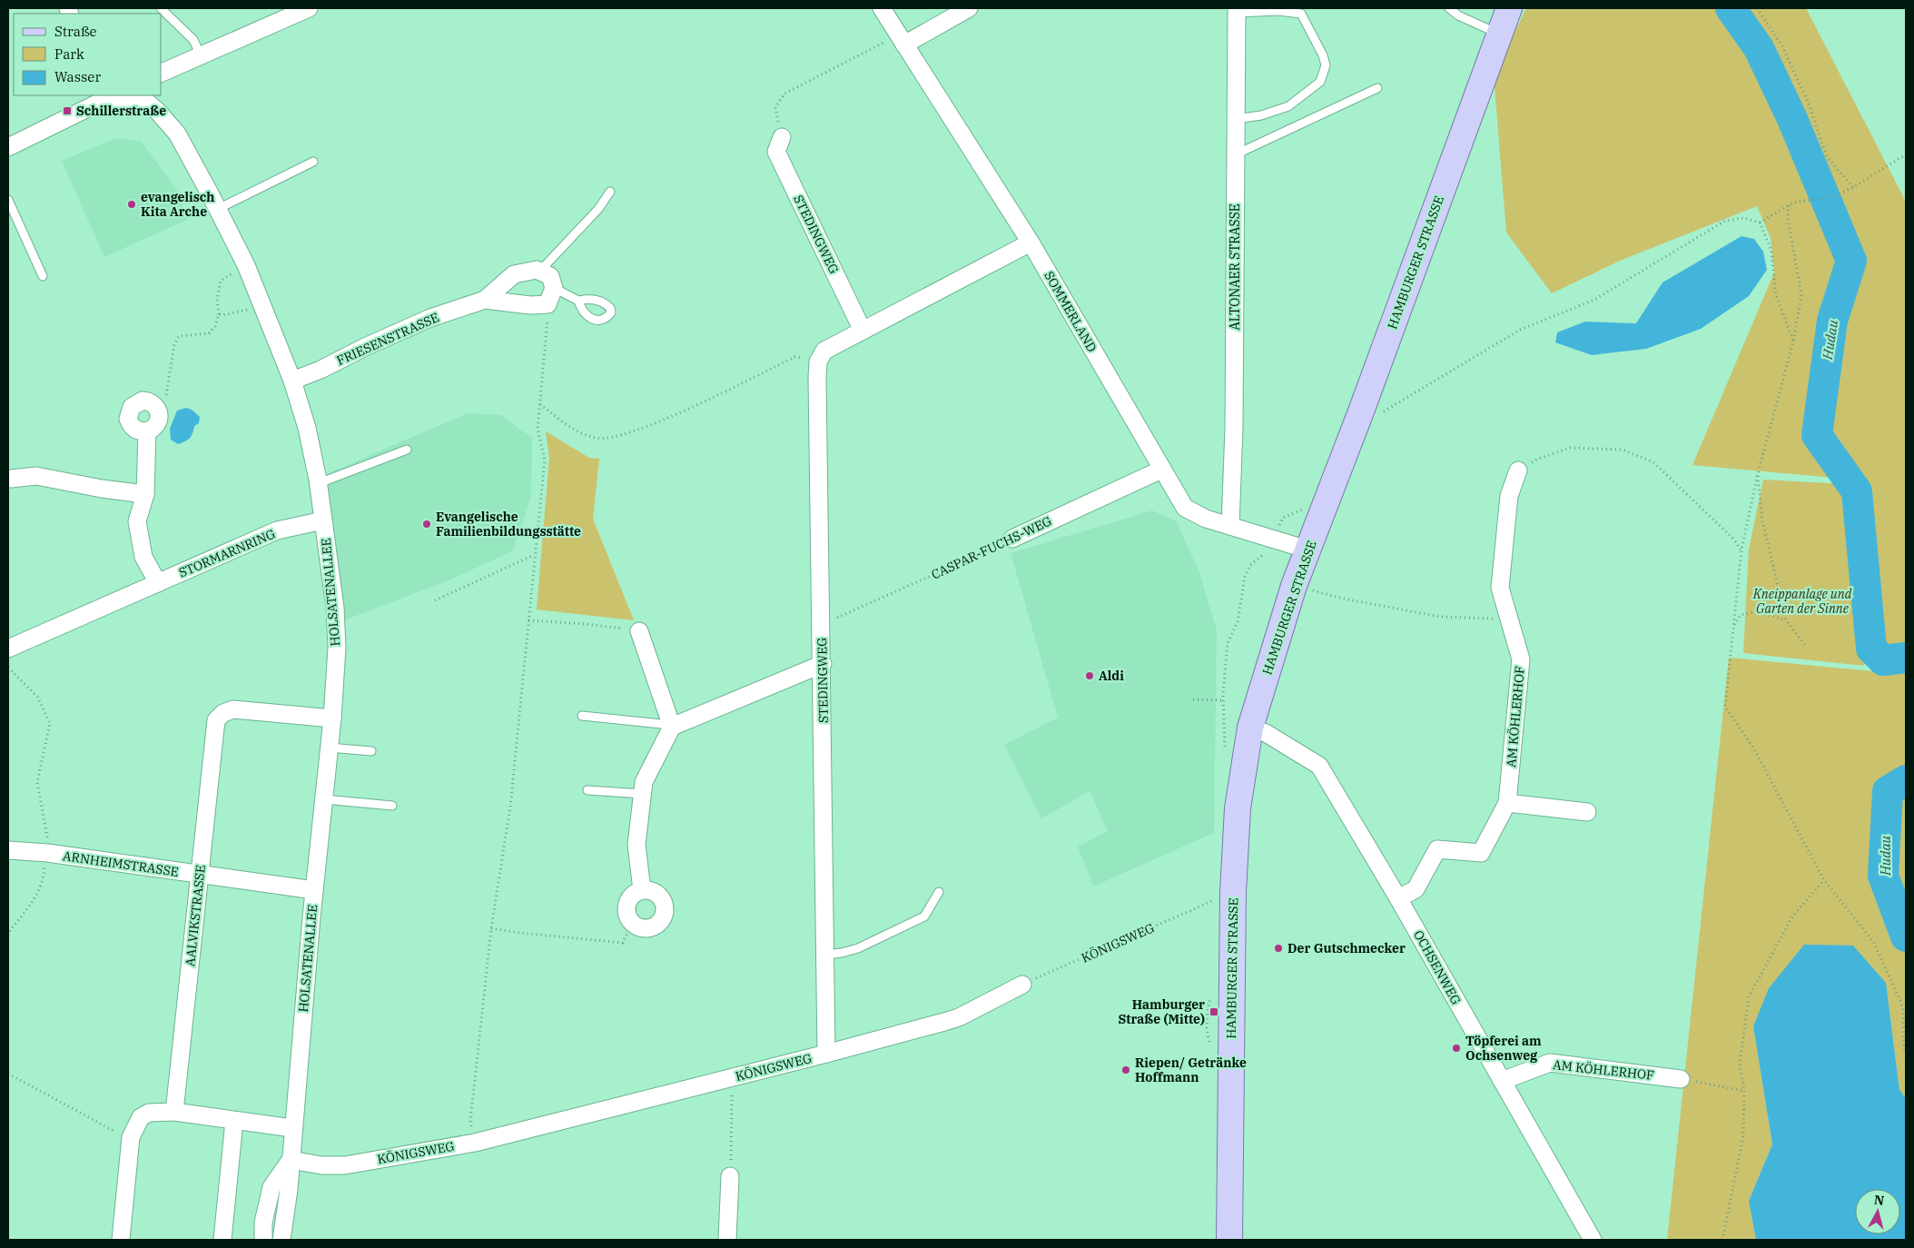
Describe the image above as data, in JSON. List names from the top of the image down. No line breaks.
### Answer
{"streets":{"main road":["HAMBURGER STRASSE"],"street":["STEDINGWEG","ALTONAER STRASSE","SOMMERLAND","FRIESENSTRASSE","CASPAR-FUCHS-WEG","STORMARNRING","HOLSATENALLEE","AM KÖHLERHOF","ARNHEIMSTRASSE","AALVIKSTRASSE","KÖNIGSWEG","OCHSENWEG"]},"crossings":[["STEDINGWEG","CASPAR-FUCHS-WEG"],["STEDINGWEG","KÖNIGSWEG"],["HAMBURGER STRASSE","SOMMERLAND"],["HAMBURGER STRASSE","KÖNIGSWEG"],["HAMBURGER STRASSE","OCHSENWEG"],["ALTONAER STRASSE","SOMMERLAND"],["SOMMERLAND","CASPAR-FUCHS-WEG"],["FRIESENSTRASSE","HOLSATENALLEE"],["STORMARNRING","HOLSATENALLEE"],["HOLSATENALLEE","ARNHEIMSTRASSE"],["HOLSATENALLEE","AALVIKSTRASSE"],["HOLSATENALLEE","KÖNIGSWEG"],["AM KÖHLERHOF","OCHSENWEG"],["ARNHEIMSTRASSE","AALVIKSTRASSE"]],"water":["Hudau"],"parks":["Kneippanlage und Garten der Sinne"],"places":{"transit":["Schillerstraße","Hamburger Straße (Mitte)"],"other":["evangelisch Kita Arche","Evangelische Familienbildungsstätte","Aldi","Der Gutschmecker","Töpferei am Ochsenweg","Riepen/ Getränke Hoffmann"]},"legend":["Straße","Park","Wasser"],"north":"top"}
